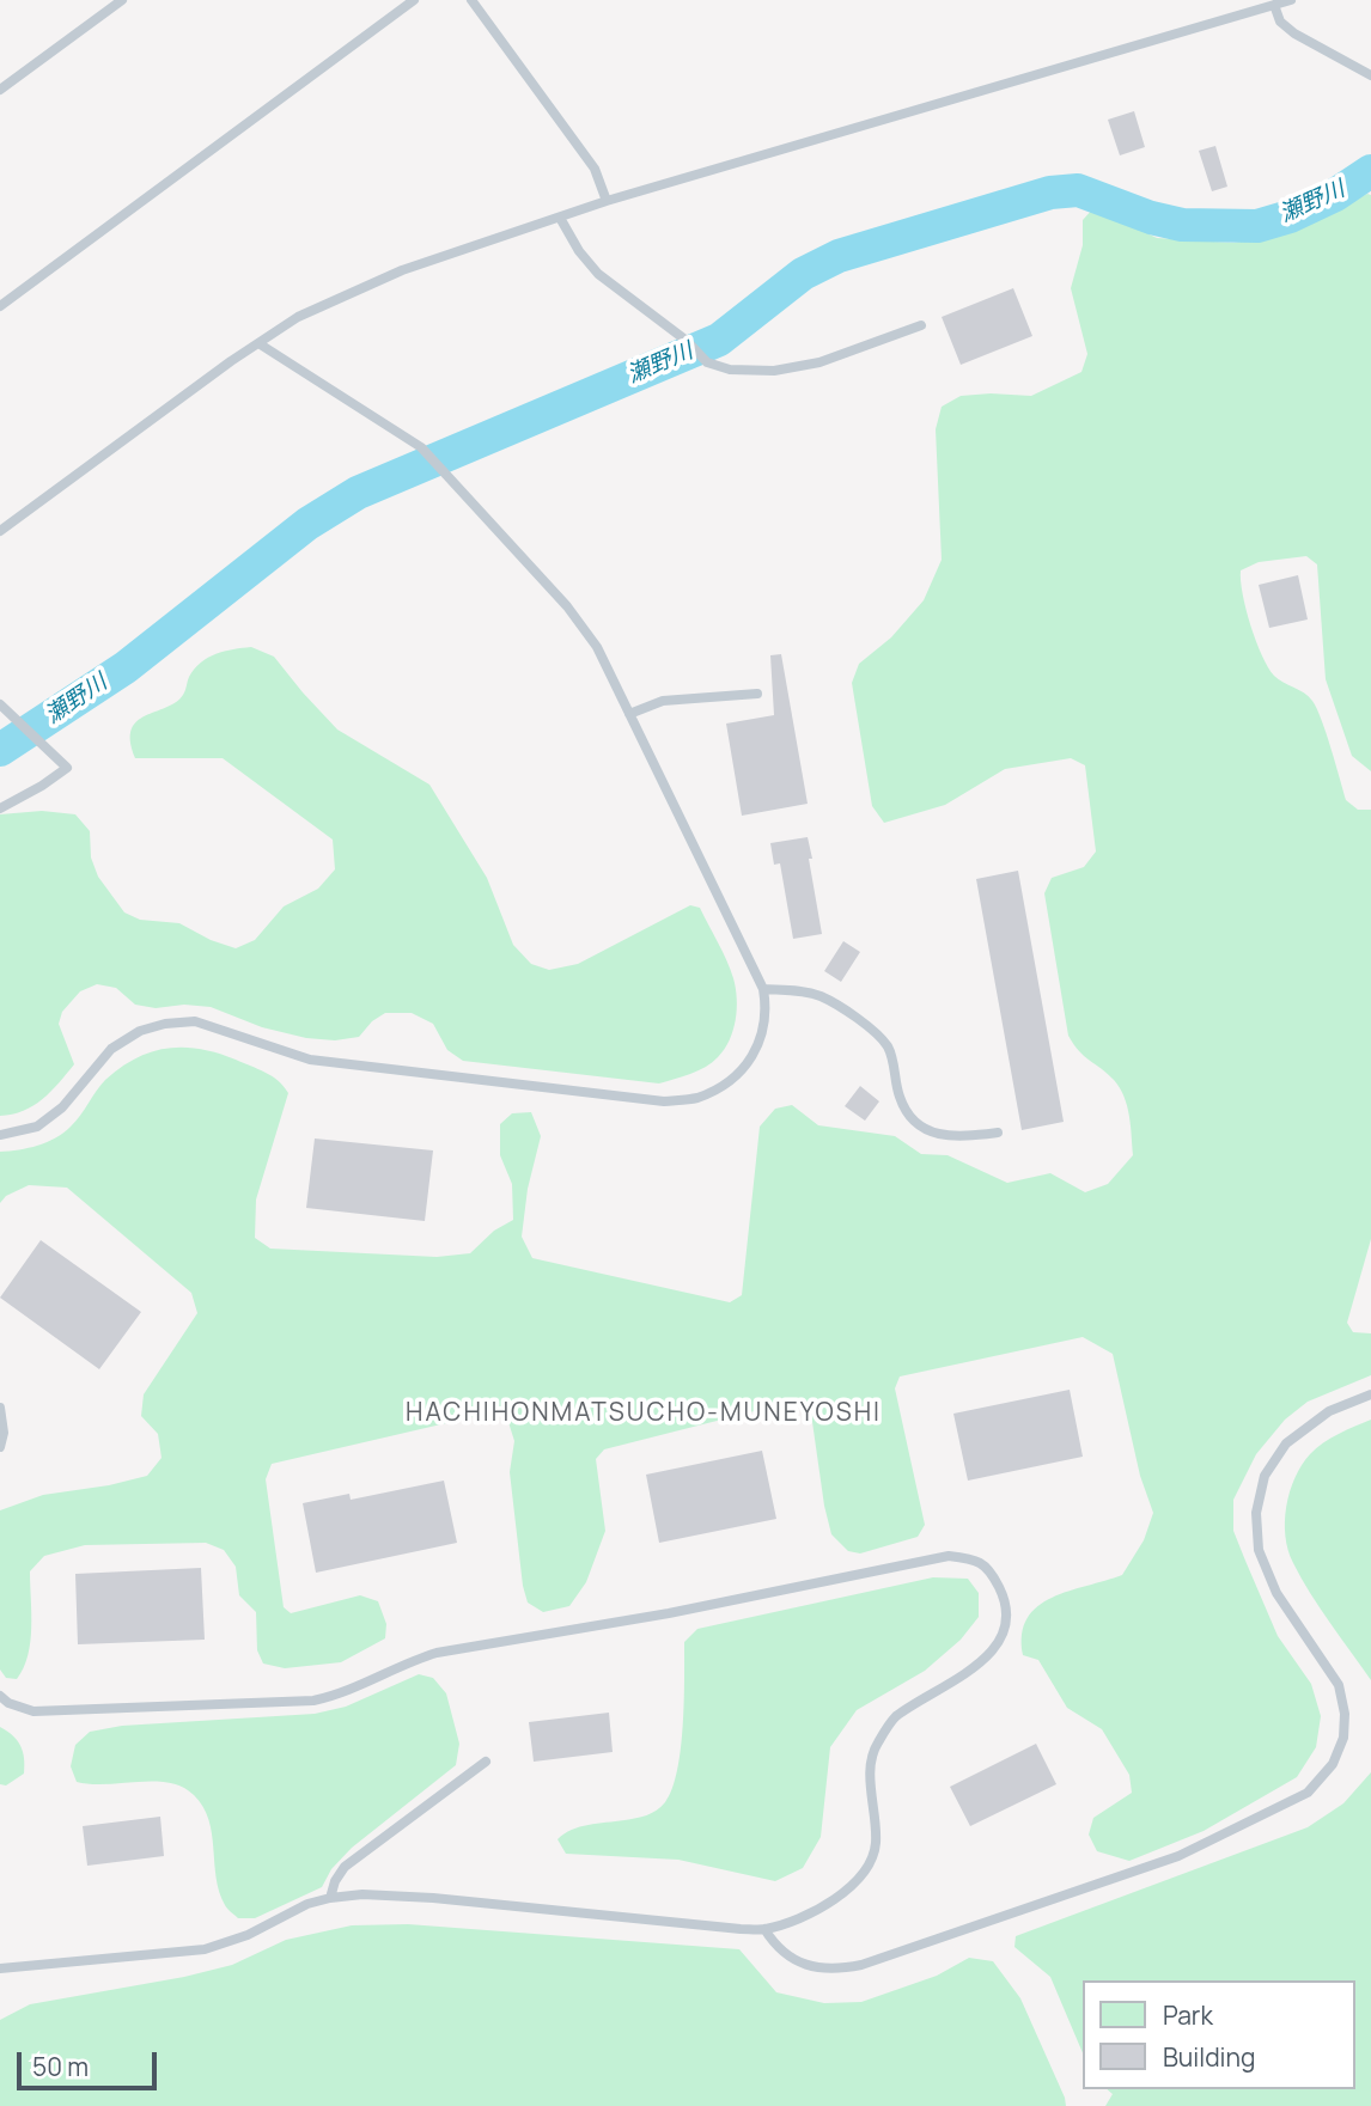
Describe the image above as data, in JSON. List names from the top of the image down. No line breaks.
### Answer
{"districts":["HACHIHONMATSUCHO-MUNEYOSHI"],"water":["瀬野川"],"legend":["Park","Building"],"scale_bar":"50 m"}
